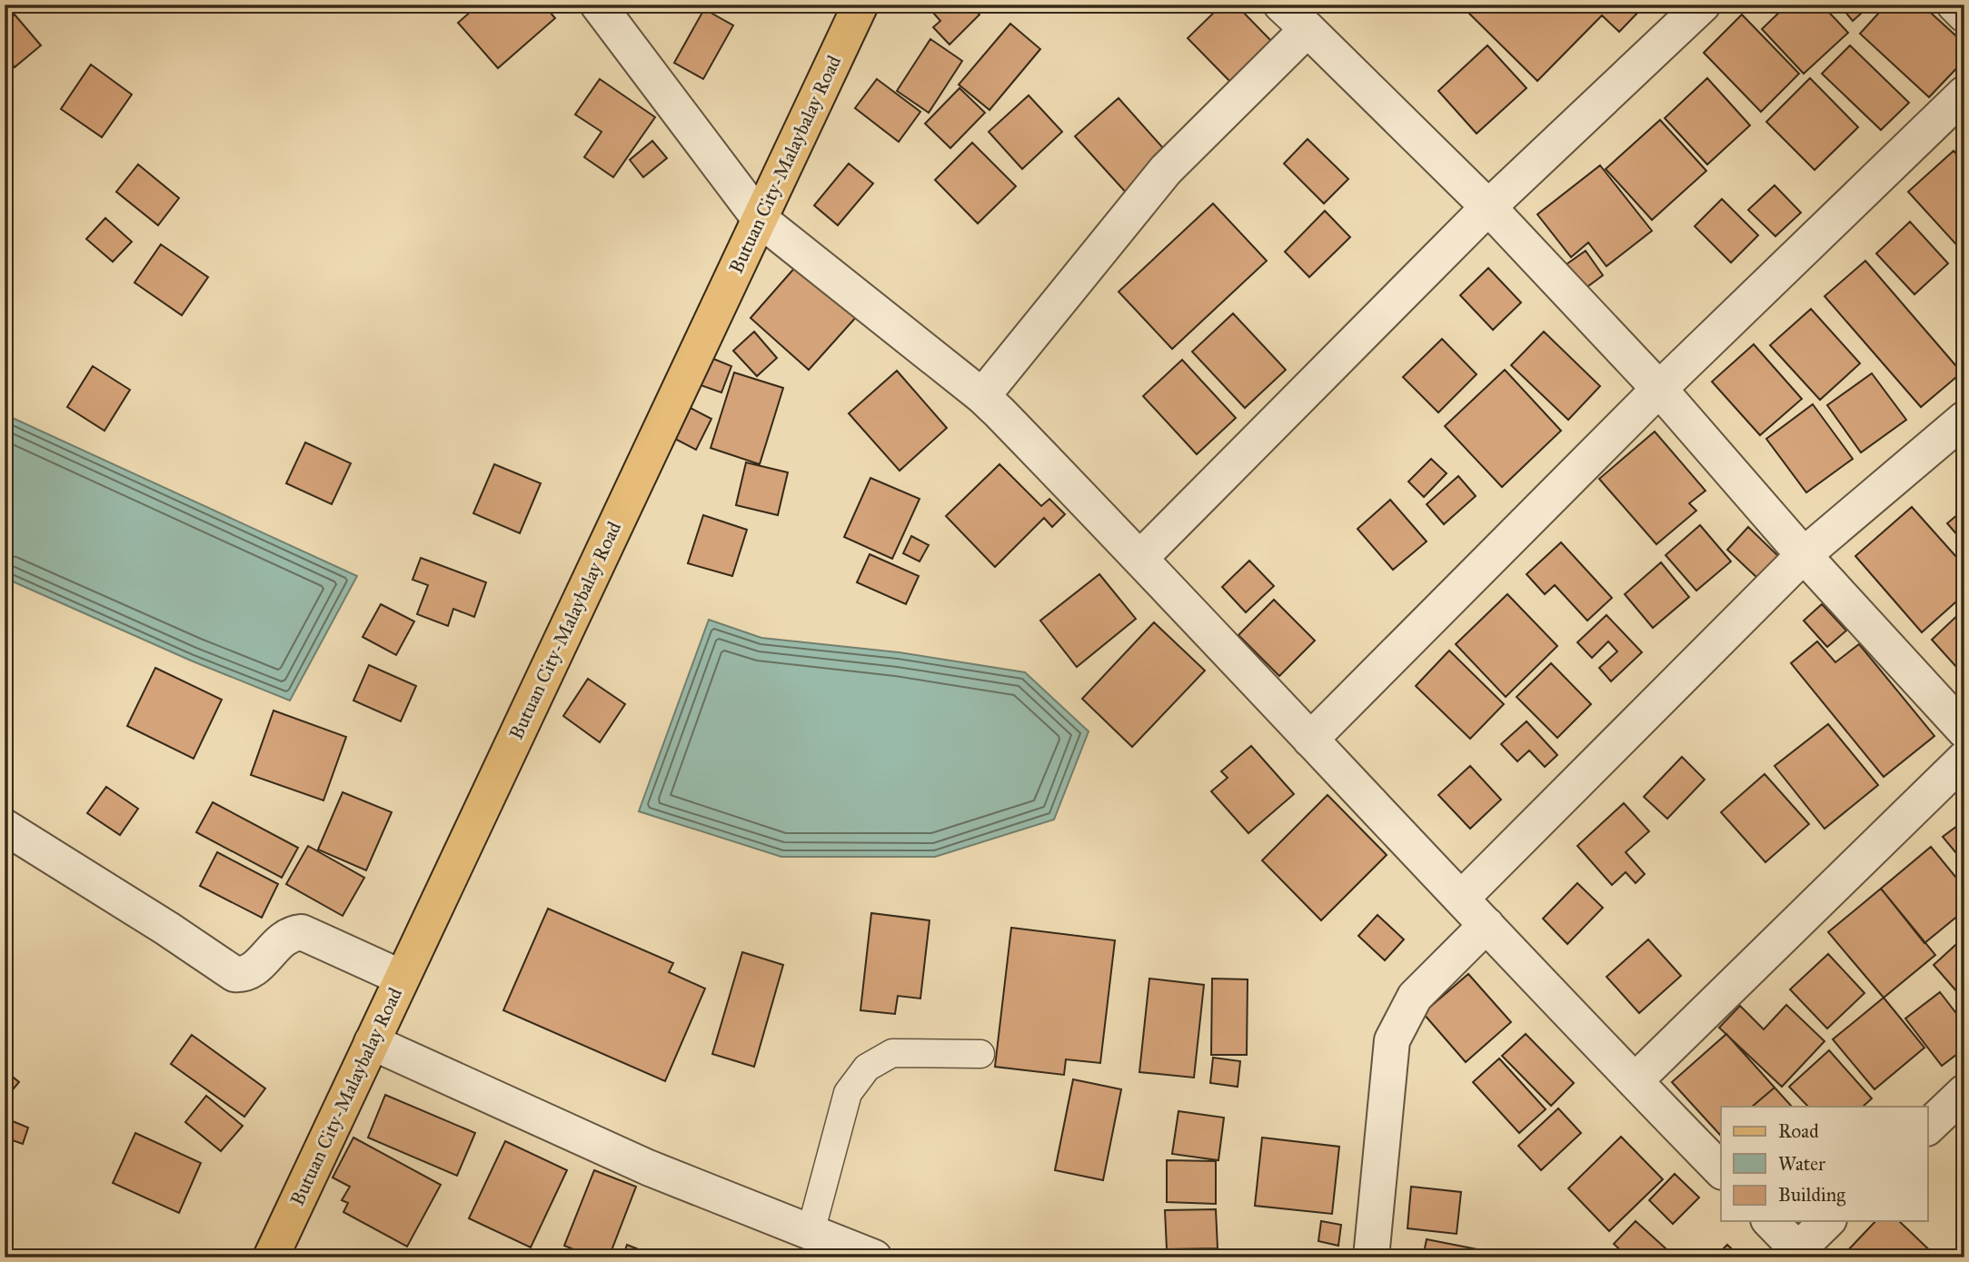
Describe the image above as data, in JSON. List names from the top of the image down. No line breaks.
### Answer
{"streets":{"main road":["Butuan City-Malaybalay Road"]},"legend":["Road","Water","Building"]}
